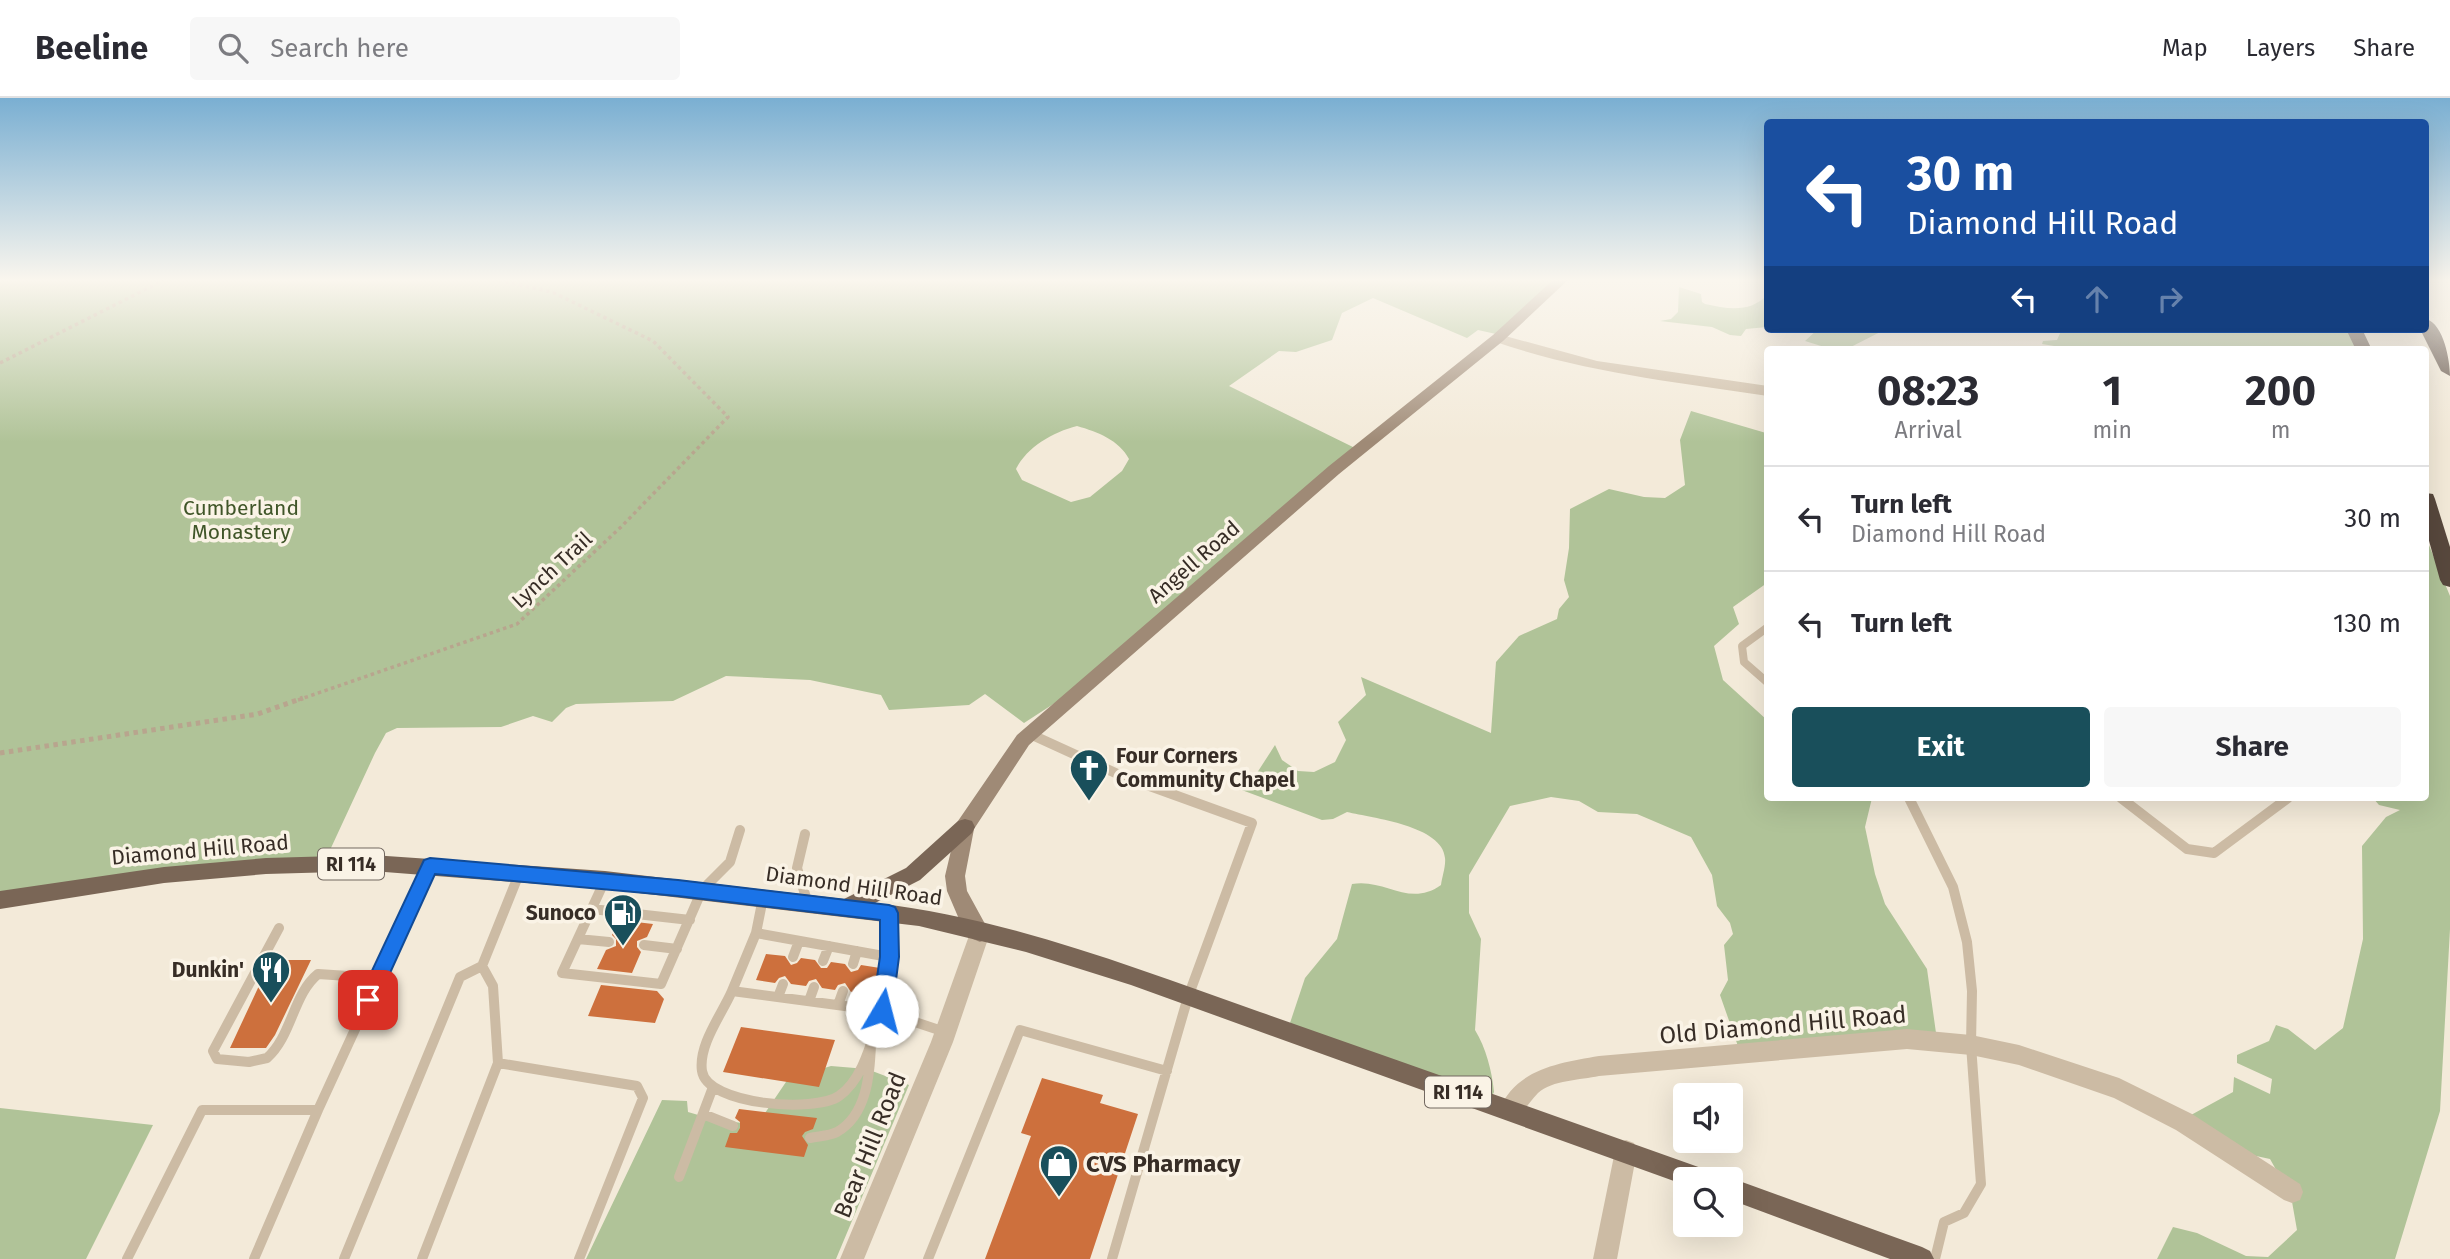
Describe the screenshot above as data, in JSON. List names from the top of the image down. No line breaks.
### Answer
{"streets":{"main road":["Angell Road","Diamond Hill Road","RI 114"],"street":["Old Diamond Hill Road","Bear Hill Road"],"path":["Lynch Trail"]},"crossings":[["Angell Road","Diamond Hill Road"],["Angell Road","Bear Hill Road"],["Diamond Hill Road","Old Diamond Hill Road"],["Diamond Hill Road","Bear Hill Road"]],"parks":["Cumberland Monastery"],"places":{"church":["Four Corners Community Chapel"],"fuel station":["Sunoco"],"restaurant":["Dunkin'"],"shop":["CVS Pharmacy"]},"page":{"header":"Beeline","search":"Search here","nav":["Map","Layers","Share"],"turn":["30 m","Diamond Hill Road"],"eta":["08:23","Arrival","1","min","200","m"],"list":[{"name":"Turn left","note":"Diamond Hill Road","value":"30 m"},{"name":"Turn left","value":"130 m"}],"buttons":["Exit","Share"]}}
